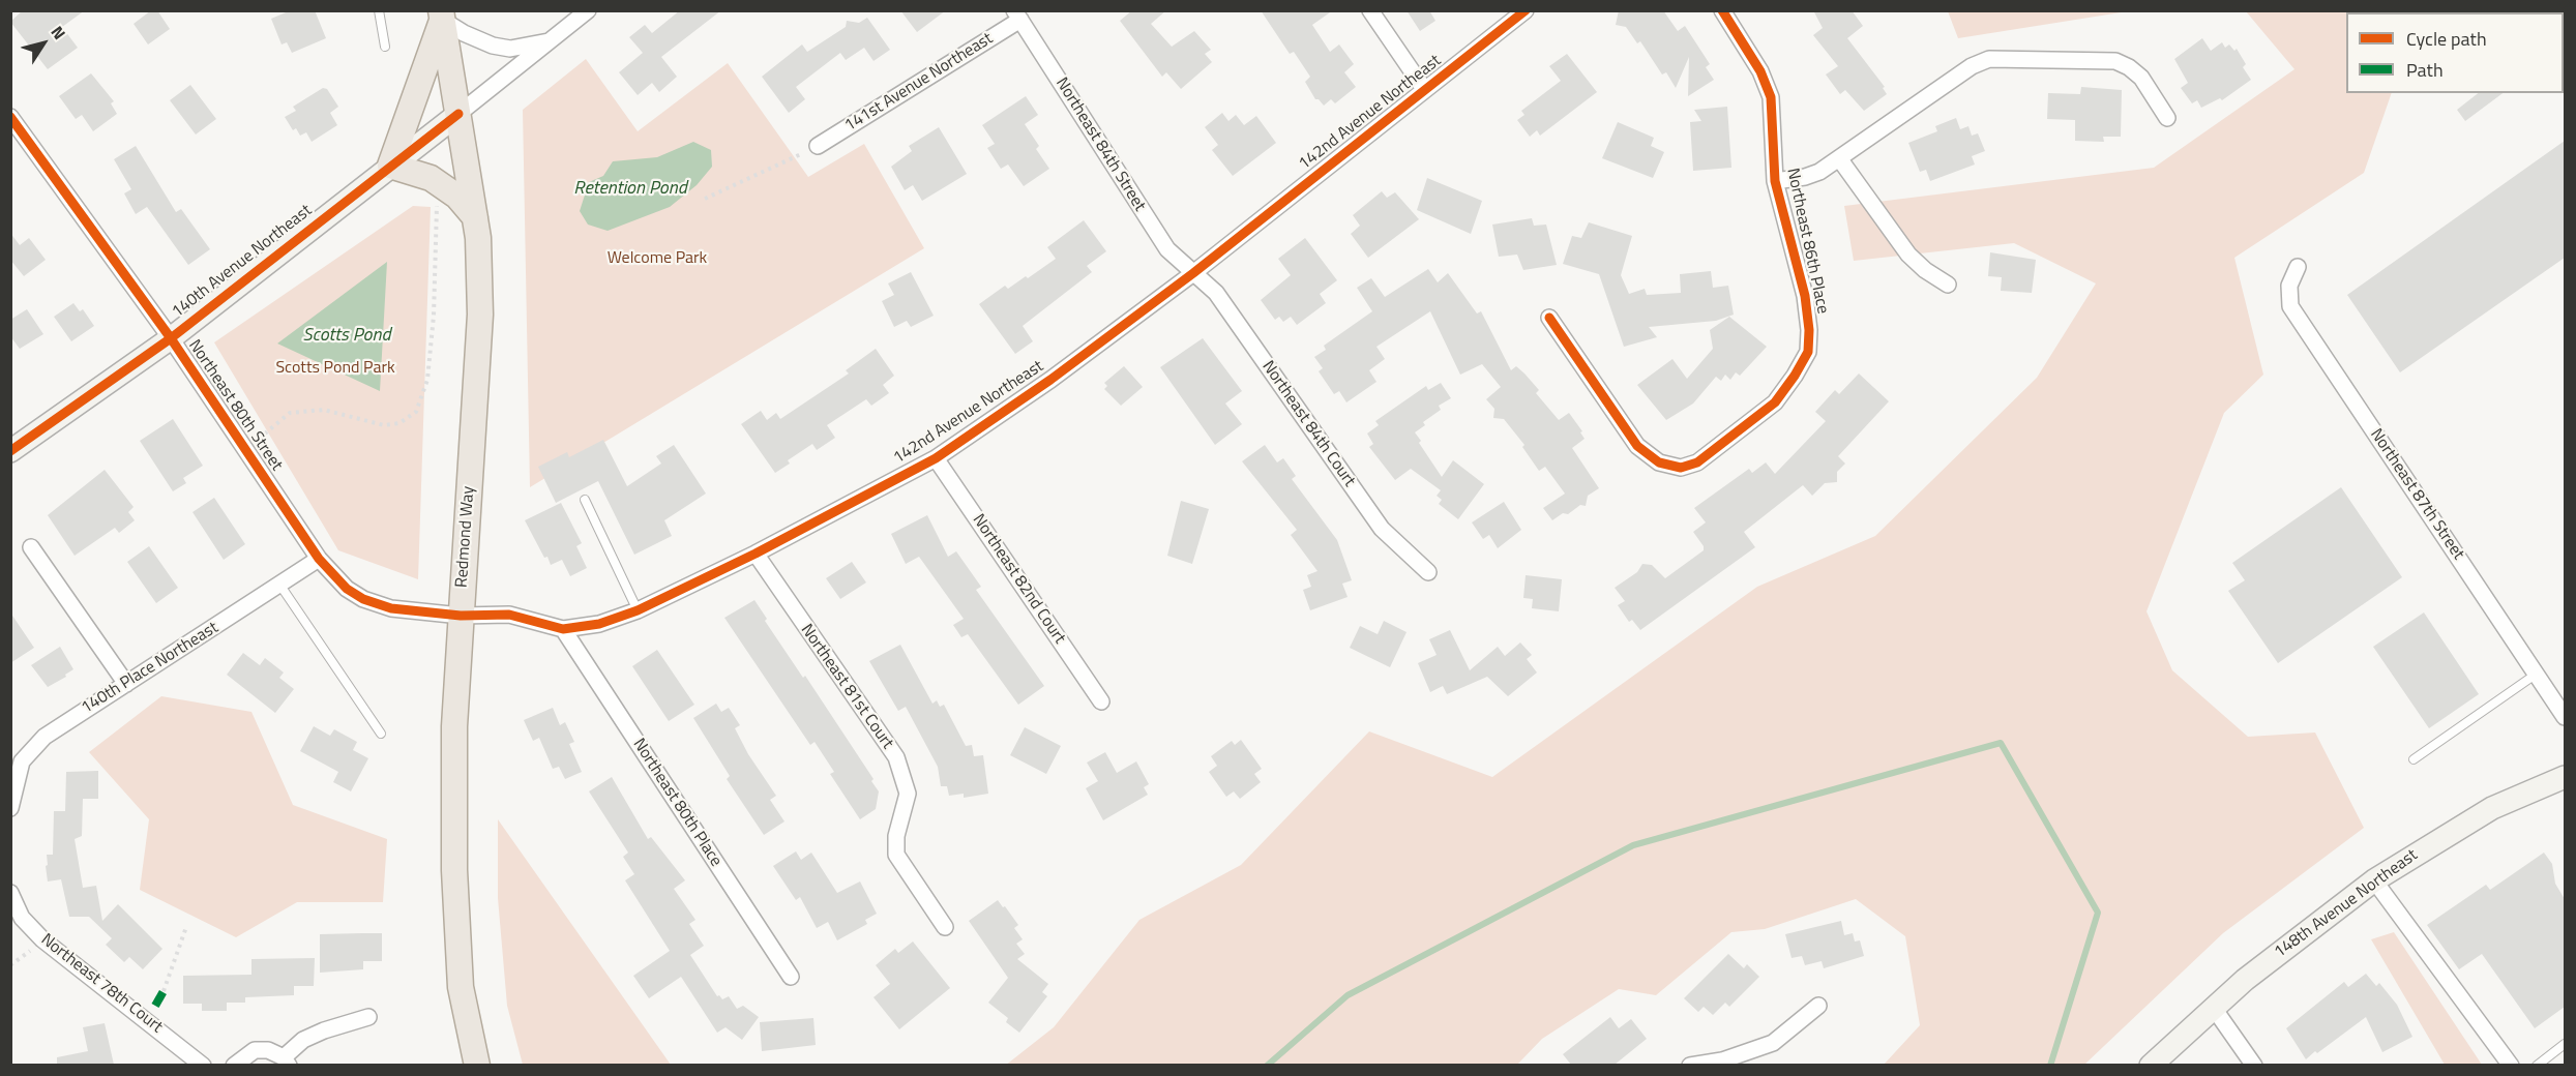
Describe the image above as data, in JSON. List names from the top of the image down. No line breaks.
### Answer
{"streets":{"main road":["140th Avenue Northeast","Redmond Way","148th Avenue Northeast"],"street":["141st Avenue Northeast","142nd Avenue Northeast","Northeast 84th Street","Northeast 86th Place","Northeast 80th Street","Northeast 84th Court","Northeast 87th Street","Northeast 82nd Court","140th Place Northeast","Northeast 81st Court","Northeast 80th Place","Northeast 78th Court"]},"crossings":[["141st Avenue Northeast","Northeast 84th Street"],["142nd Avenue Northeast","Northeast 84th Street"],["142nd Avenue Northeast","Northeast 80th Street"],["142nd Avenue Northeast","Northeast 84th Court"],["142nd Avenue Northeast","Redmond Way"],["142nd Avenue Northeast","Northeast 82nd Court"],["142nd Avenue Northeast","Northeast 81st Court"],["142nd Avenue Northeast","Northeast 80th Place"],["Northeast 84th Street","Northeast 84th Court"],["140th Avenue Northeast","Northeast 80th Street"],["140th Avenue Northeast","Redmond Way"],["Northeast 80th Street","140th Place Northeast"]],"water":["Retention Pond","Scotts Pond"],"parks":["Welcome Park","Scotts Pond Park"],"legend":["Cycle path","Path"],"north":"top right"}
